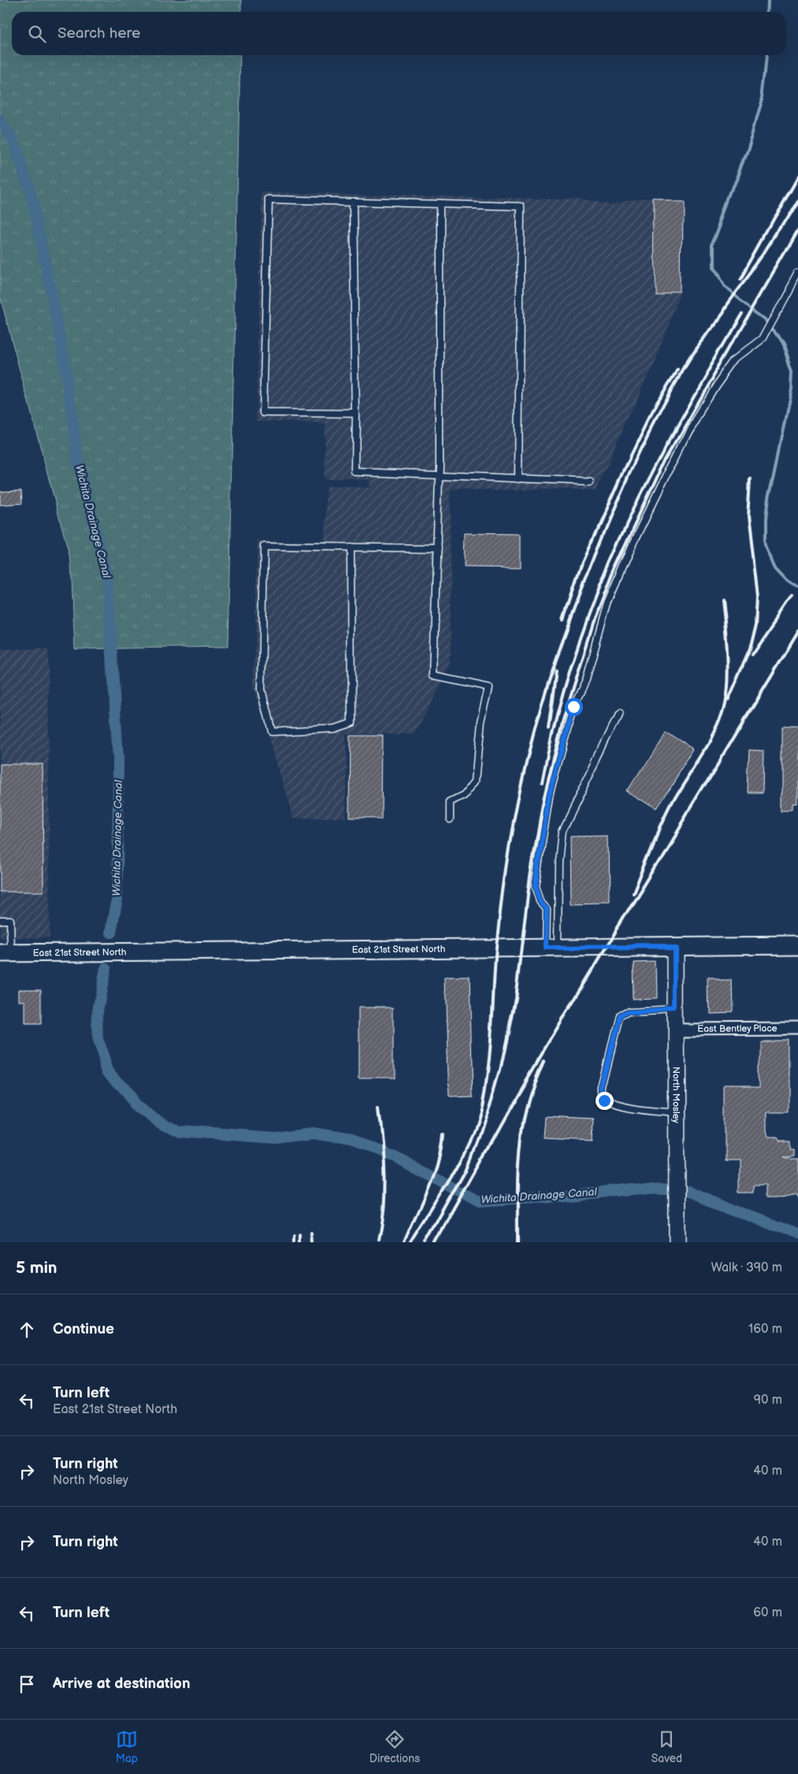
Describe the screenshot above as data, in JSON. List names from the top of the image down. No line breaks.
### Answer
{"streets":{"main road":["East 21st Street North"],"street":["East Bentley Place","North Mosley"]},"crossings":[["East 21st Street North","North Mosley"],["East Bentley Place","North Mosley"]],"water":["Wichita Drainage Canal"],"page":{"search":"Search here","heading":["5 min","Walk · 390 m"],"list":[["Continue","160 m"],["Turn left","East 21st Street North","90 m"],["Turn right","North Mosley","40 m"],["Turn right","40 m"],["Turn left","60 m"],"Arrive at destination"],"nav":["Map","Directions","Saved"]}}
